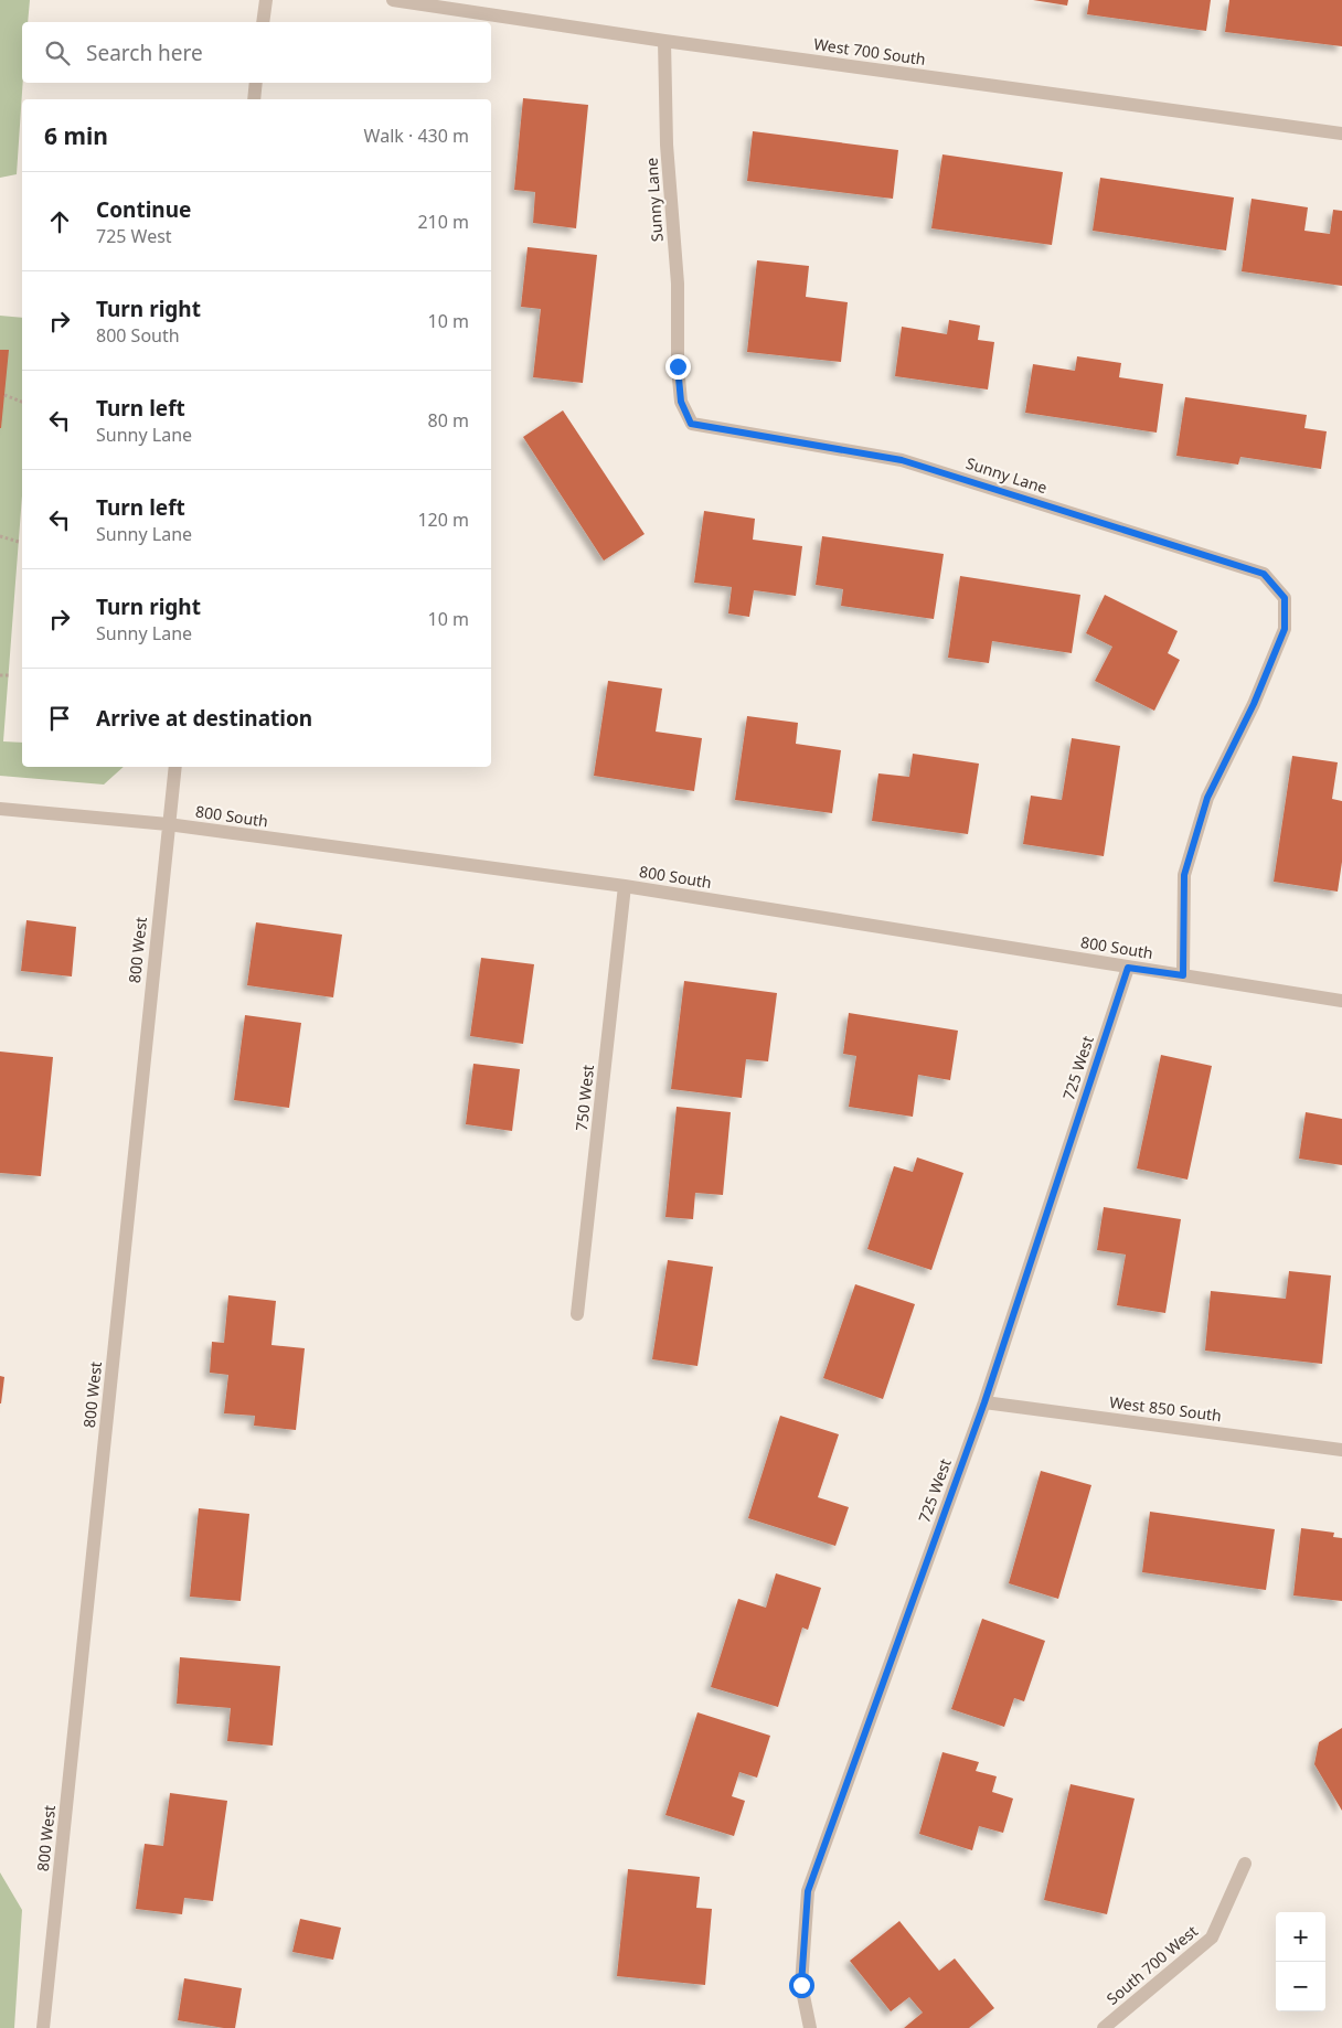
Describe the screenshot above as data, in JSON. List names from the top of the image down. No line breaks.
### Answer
{"streets":{"street":["West 700 South","Sunny Lane","800 South","800 West","725 West","750 West","West 850 South","South 700 West"]},"crossings":[["West 700 South","Sunny Lane"],["Sunny Lane","800 South"],["800 South","800 West"],["800 South","725 West"],["800 South","750 West"],["725 West","West 850 South"]],"page":{"search":"Search here","heading":["6 min","Walk · 430 m"],"list":[["Continue","725 West","210 m"],["Turn right","800 South","10 m"],["Turn left","Sunny Lane","80 m"],["Turn left","Sunny Lane","120 m"],["Turn right","Sunny Lane","10 m"],"Arrive at destination"],"map_buttons":["+","−"]}}
